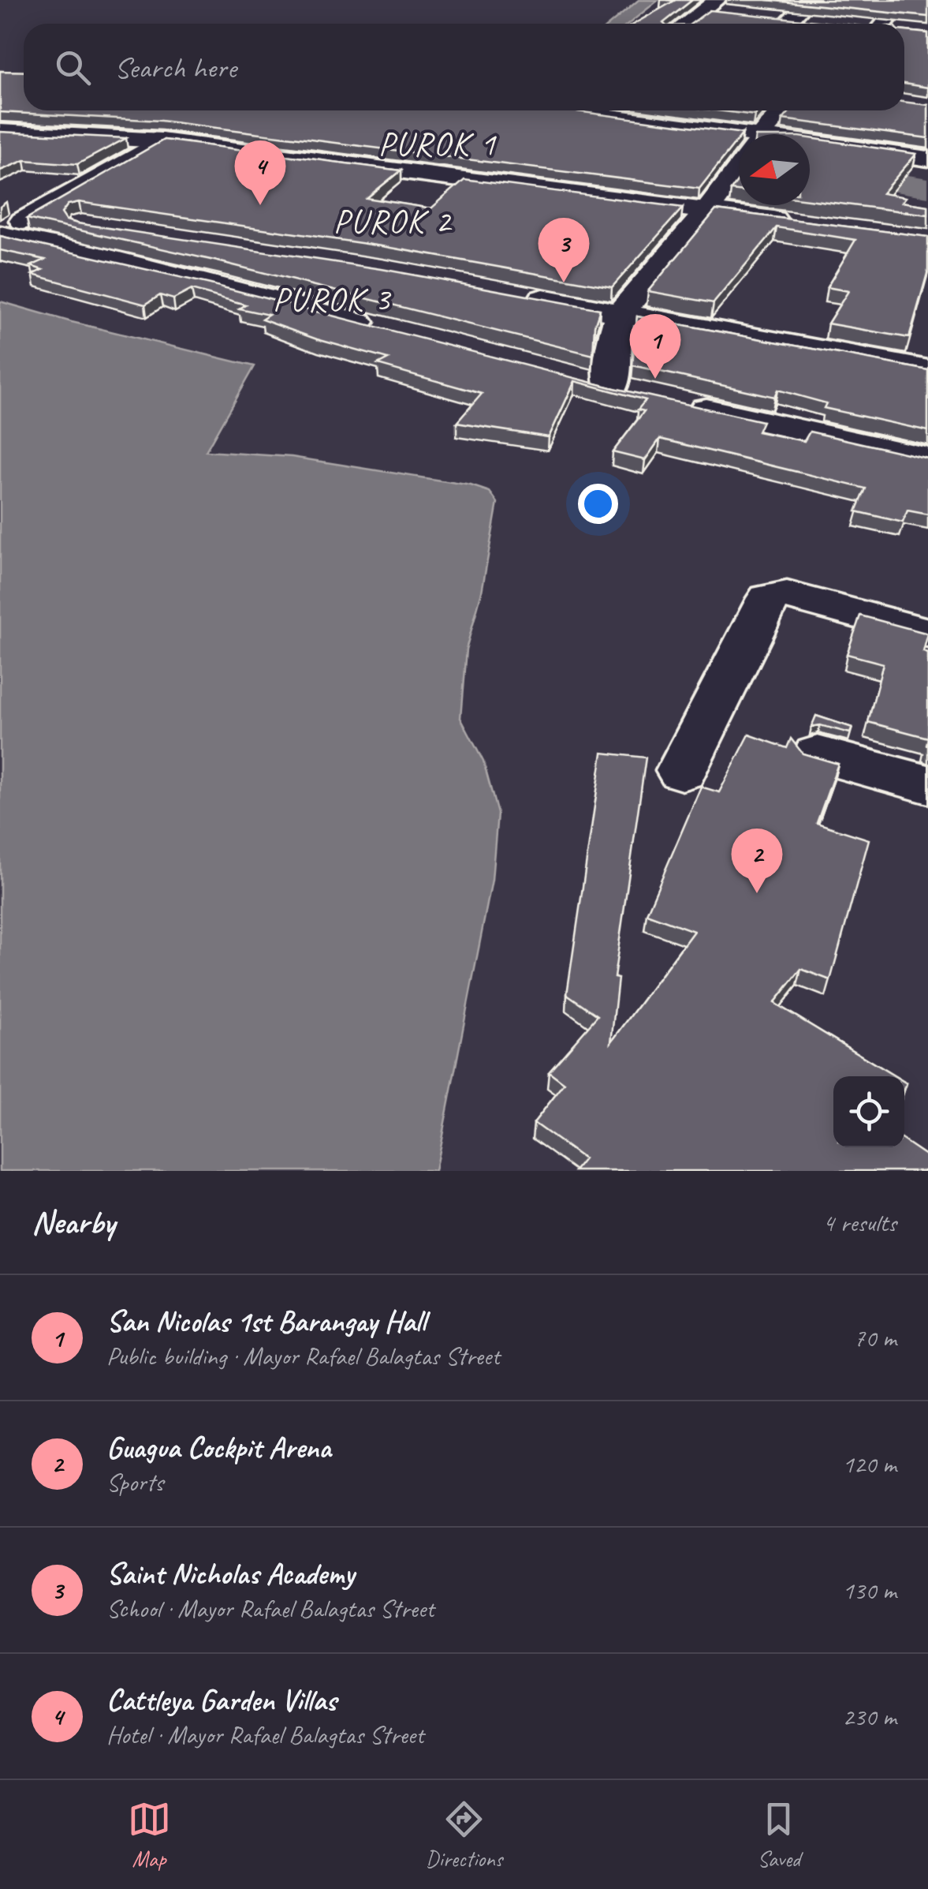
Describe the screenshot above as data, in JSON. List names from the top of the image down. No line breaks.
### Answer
{"districts":["PUROK 1","PUROK 2","PUROK 3"],"north":"left","page":{"search":"Search here","pins":["4","3","1","2"],"heading":["Nearby","4 results"],"list":[{"mark":"1","name":"San Nicolas 1st Barangay Hall","note":"Public building · Mayor Rafael Balagtas Street","value":"70 m"},{"mark":"2","name":"Guagua Cockpit Arena","note":"Sports","value":"120 m"},{"mark":"3","name":"Saint Nicholas Academy","note":"School · Mayor Rafael Balagtas Street","value":"130 m"},{"mark":"4","name":"Cattleya Garden Villas","note":"Hotel · Mayor Rafael Balagtas Street","value":"230 m"}],"nav":["Map","Directions","Saved"]}}
